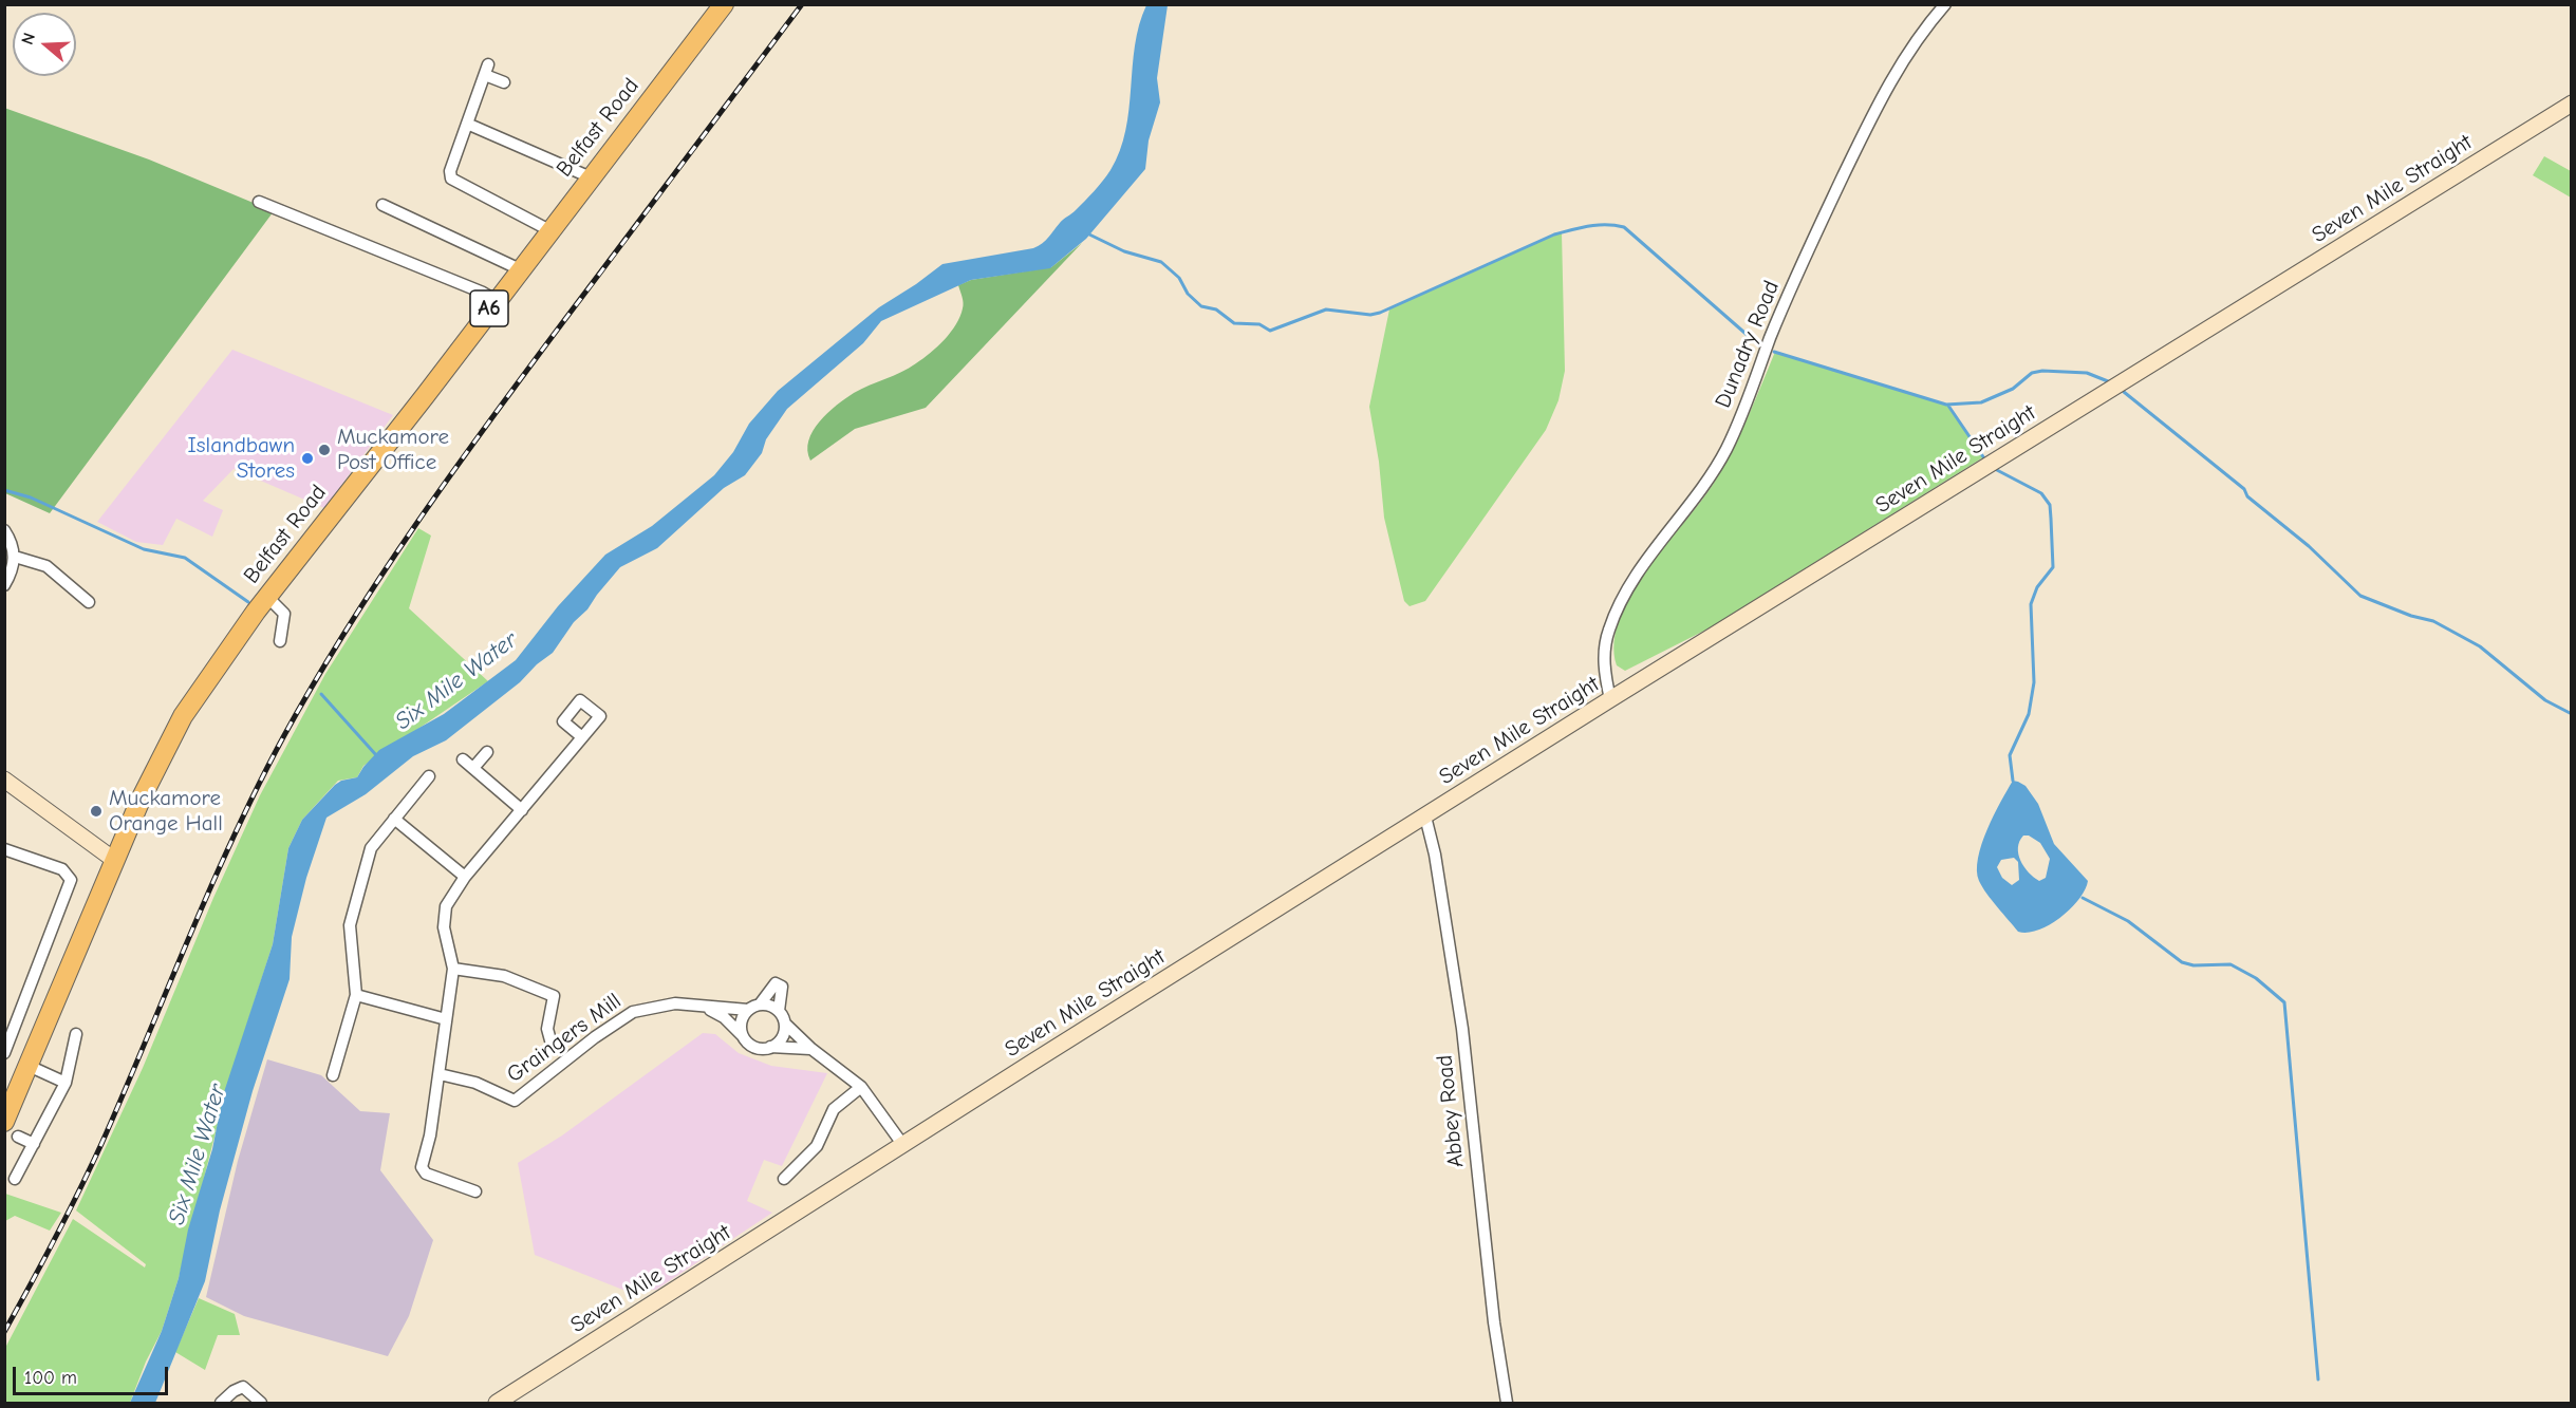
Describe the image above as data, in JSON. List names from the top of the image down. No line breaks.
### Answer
{"streets":{"main road":["Belfast Road","Seven Mile Straight","A6"],"street":["Dunadry Road","Graingers Mill","Abbey Road"]},"crossings":[["Seven Mile Straight","Dunadry Road"],["Seven Mile Straight","Abbey Road"]],"water":["Six Mile Water"],"places":["Muckamore Post Office","Islandbawn Stores","Muckamore Orange Hall"],"scale_bar":"100 m","north":"left"}
